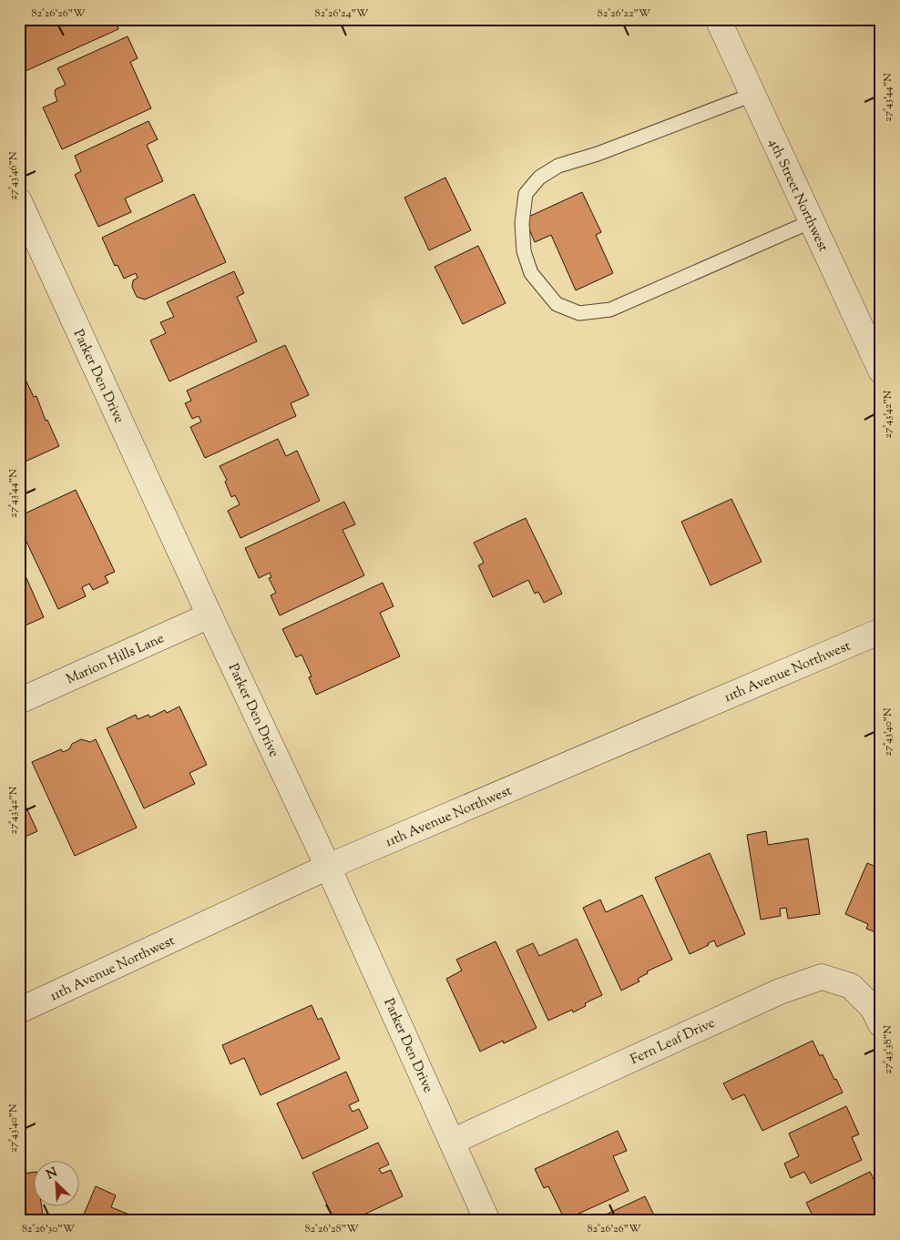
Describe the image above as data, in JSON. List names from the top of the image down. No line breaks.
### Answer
{"streets":{"street":["4th Street Northwest","Parker Den Drive","Marion Hills Lane","11th Avenue Northwest","Fern Leaf Drive"]},"crossings":[["Parker Den Drive","Marion Hills Lane"],["Parker Den Drive","11th Avenue Northwest"],["Parker Den Drive","Fern Leaf Drive"]],"north":"top left","coordinates":["82°26'26\"W","82°26'24\"W","82°26'22\"W","27°43'44\"N","27°43'46\"N","27°43'42\"N","27°43'40\"N","27°43'38\"N","82°26'30\"W","82°26'28\"W"]}
